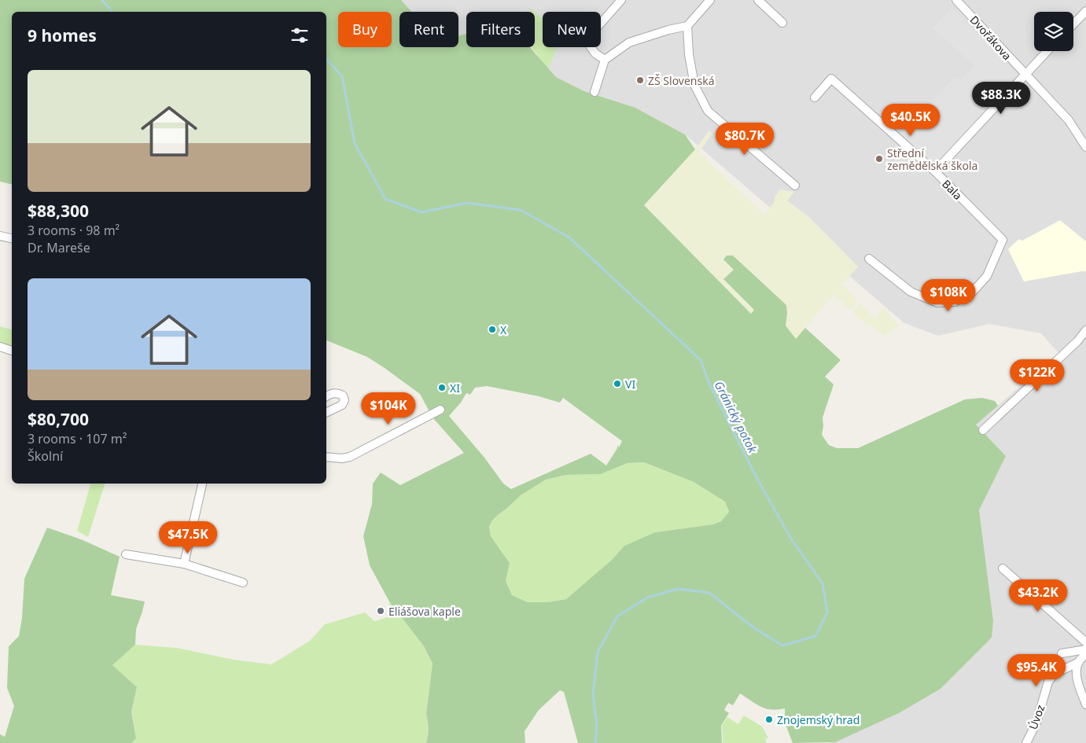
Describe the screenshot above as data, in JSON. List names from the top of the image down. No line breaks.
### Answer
{"streets":{"street":["Dvořákova","Bala","Úvoz"]},"water":["Gránický potok"],"places":["ZŠ Slovenská","Střední zemědělská škola","X","VI","XI","Eliášova kaple","Znojemský hrad"],"page":{"chip":["Buy","Rent","Filters","New"],"heading":"9 homes","list":[{"name":"$88,300","note":"3 rooms · 98 m² · Dr. Mareše"},{"name":"$80,700","note":"3 rooms · 107 m² · Školní"}],"price":["$88.3K","$40.5K","$80.7K","$108K","$122K","$104K","$47.5K","$43.2K","$95.4K"]}}
